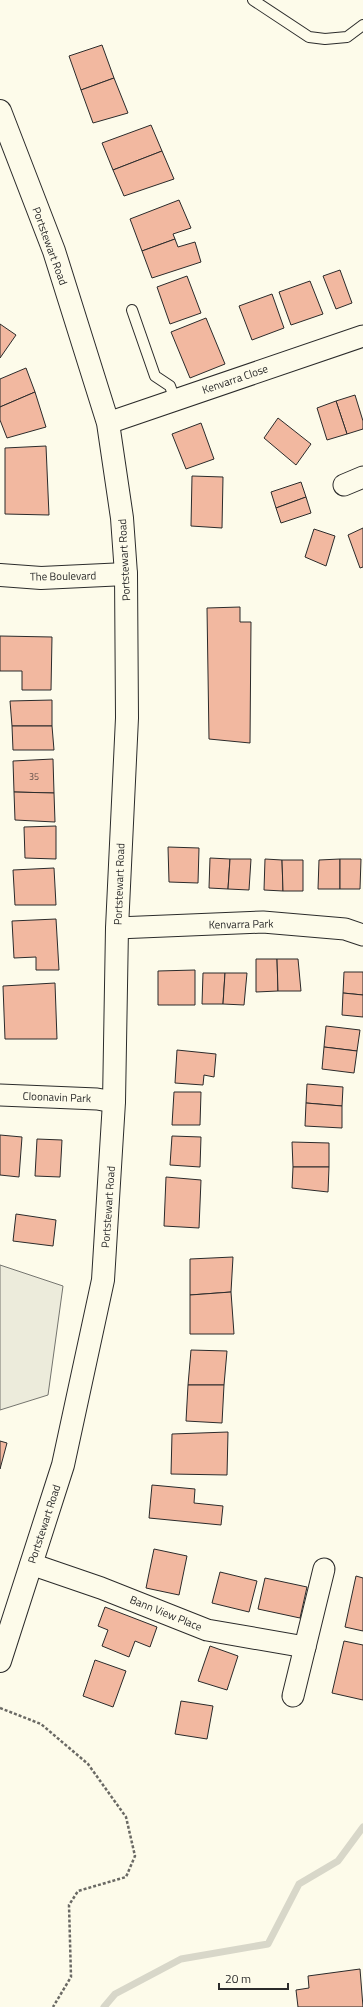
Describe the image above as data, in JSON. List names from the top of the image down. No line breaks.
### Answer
{"streets":{"main road":["Portstewart Road","The Boulevard"],"street":["Kenvarra Close","Kenvarra Park","Cloonavin Park","Bann View Place"]},"crossings":[["Portstewart Road","Kenvarra Close"],["Portstewart Road","The Boulevard"],["Portstewart Road","Kenvarra Park"],["Portstewart Road","Cloonavin Park"],["Portstewart Road","Bann View Place"]],"house_numbers":["35"],"scale_bar":"20 m"}
